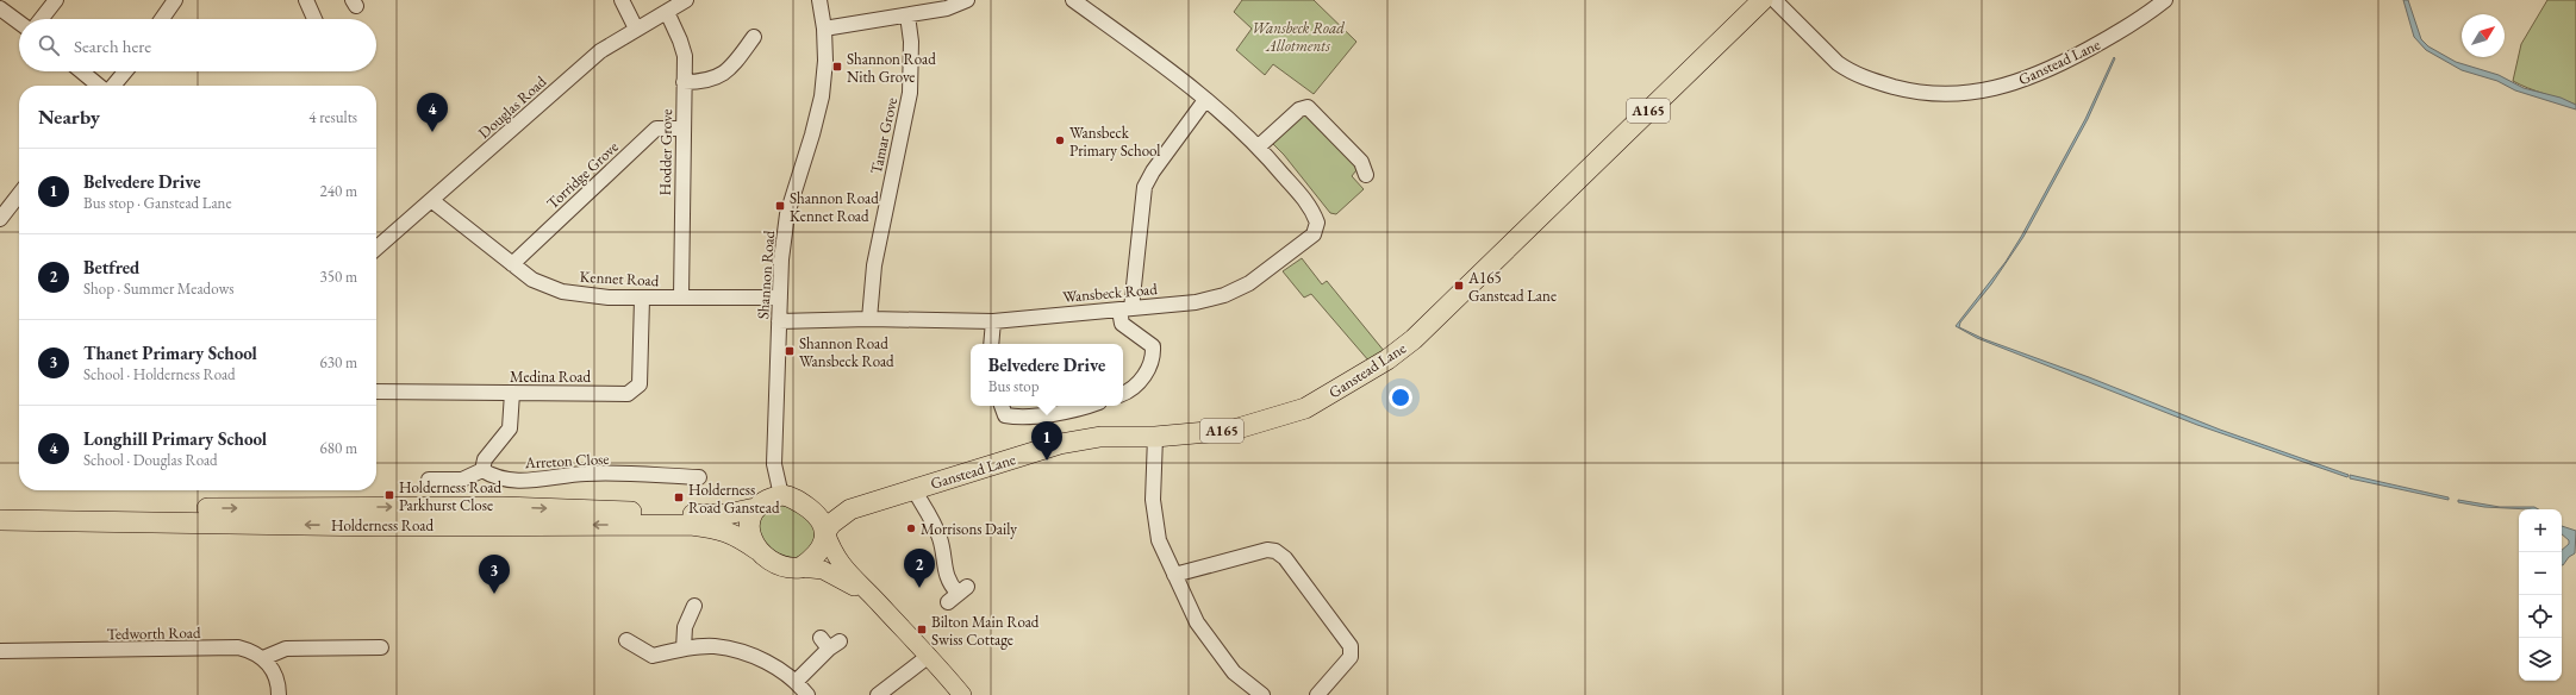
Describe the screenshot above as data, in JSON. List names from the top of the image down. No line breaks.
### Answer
{"streets":{"highway":["Ganstead Lane","A165","Holderness Road"],"street":["Douglas Road","Tamar Grove","Hodder Grove","Torridge Grove","Shannon Road","Kennet Road","Wansbeck Road","Medina Road","Arreton Close","Tedworth Road"]},"crossings":[["Ganstead Lane","A165"],["Ganstead Lane","Shannon Road"],["Ganstead Lane","Holderness Road"],["Douglas Road","Hodder Grove"],["Douglas Road","Kennet Road"],["A165","Shannon Road"],["A165","Holderness Road"],["Tamar Grove","Wansbeck Road"],["Hodder Grove","Torridge Grove"],["Hodder Grove","Kennet Road"],["Torridge Grove","Kennet Road"],["Shannon Road","Kennet Road"],["Shannon Road","Wansbeck Road"],["Shannon Road","Holderness Road"],["Kennet Road","Medina Road"]],"parks":["Wansbeck Road Allotments"],"places":{"transit":["Shannon Road Nith Grove","Shannon Road Kennet Road","A165 Ganstead Lane","Shannon Road Wansbeck Road","Holderness Road Parkhurst Close","Holderness Road Ganstead","Bilton Main Road Swiss Cottage"],"other":["Wansbeck Primary School","Morrisons Daily"]},"north":"top right","page":{"search":"Search here","heading":["Nearby","4 results"],"pins":["4","1","2","3"],"list":[{"mark":"1","name":"Belvedere Drive","note":"Bus stop · Ganstead Lane","value":"240 m"},{"mark":"2","name":"Betfred","note":"Shop · Summer Meadows","value":"350 m"},{"mark":"3","name":"Thanet Primary School","note":"School · Holderness Road","value":"630 m"},{"mark":"4","name":"Longhill Primary School","note":"School · Douglas Road","value":"680 m"}],"popup":["Belvedere Drive","Bus stop"],"map_buttons":["+","−"]}}
